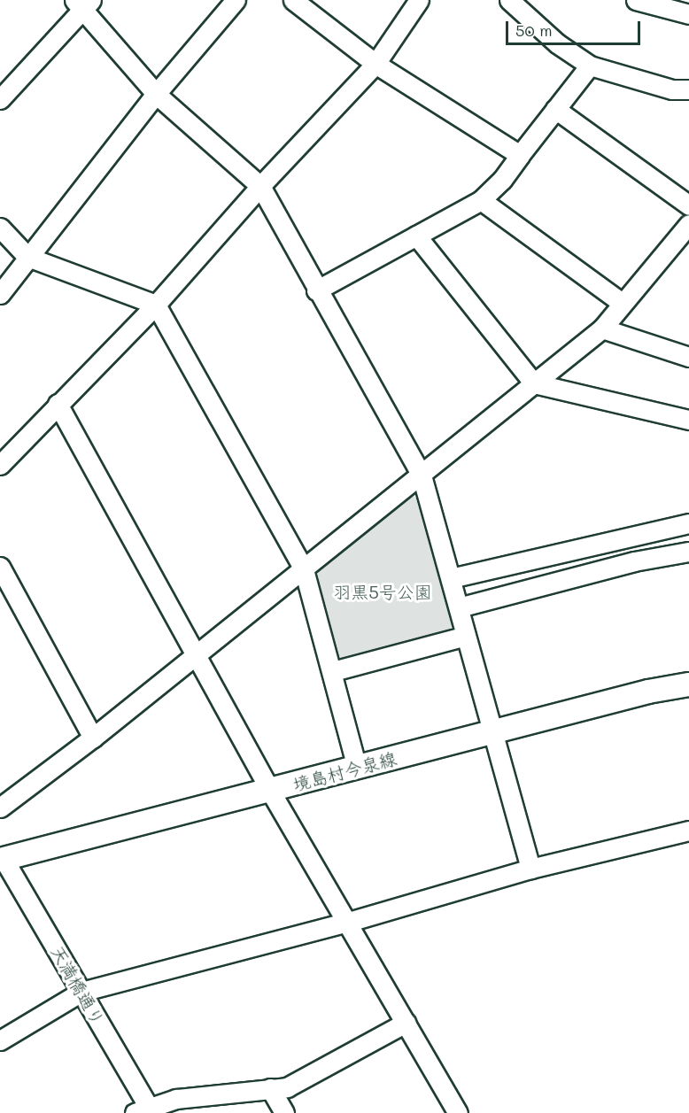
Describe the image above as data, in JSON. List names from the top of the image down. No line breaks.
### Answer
{"streets":{"main road":["境島村今泉線"],"street":["天満橋通り"]},"crossings":[["境島村今泉線","天満橋通り"]],"parks":["羽黒5号公園"],"scale_bar":"50 m"}
